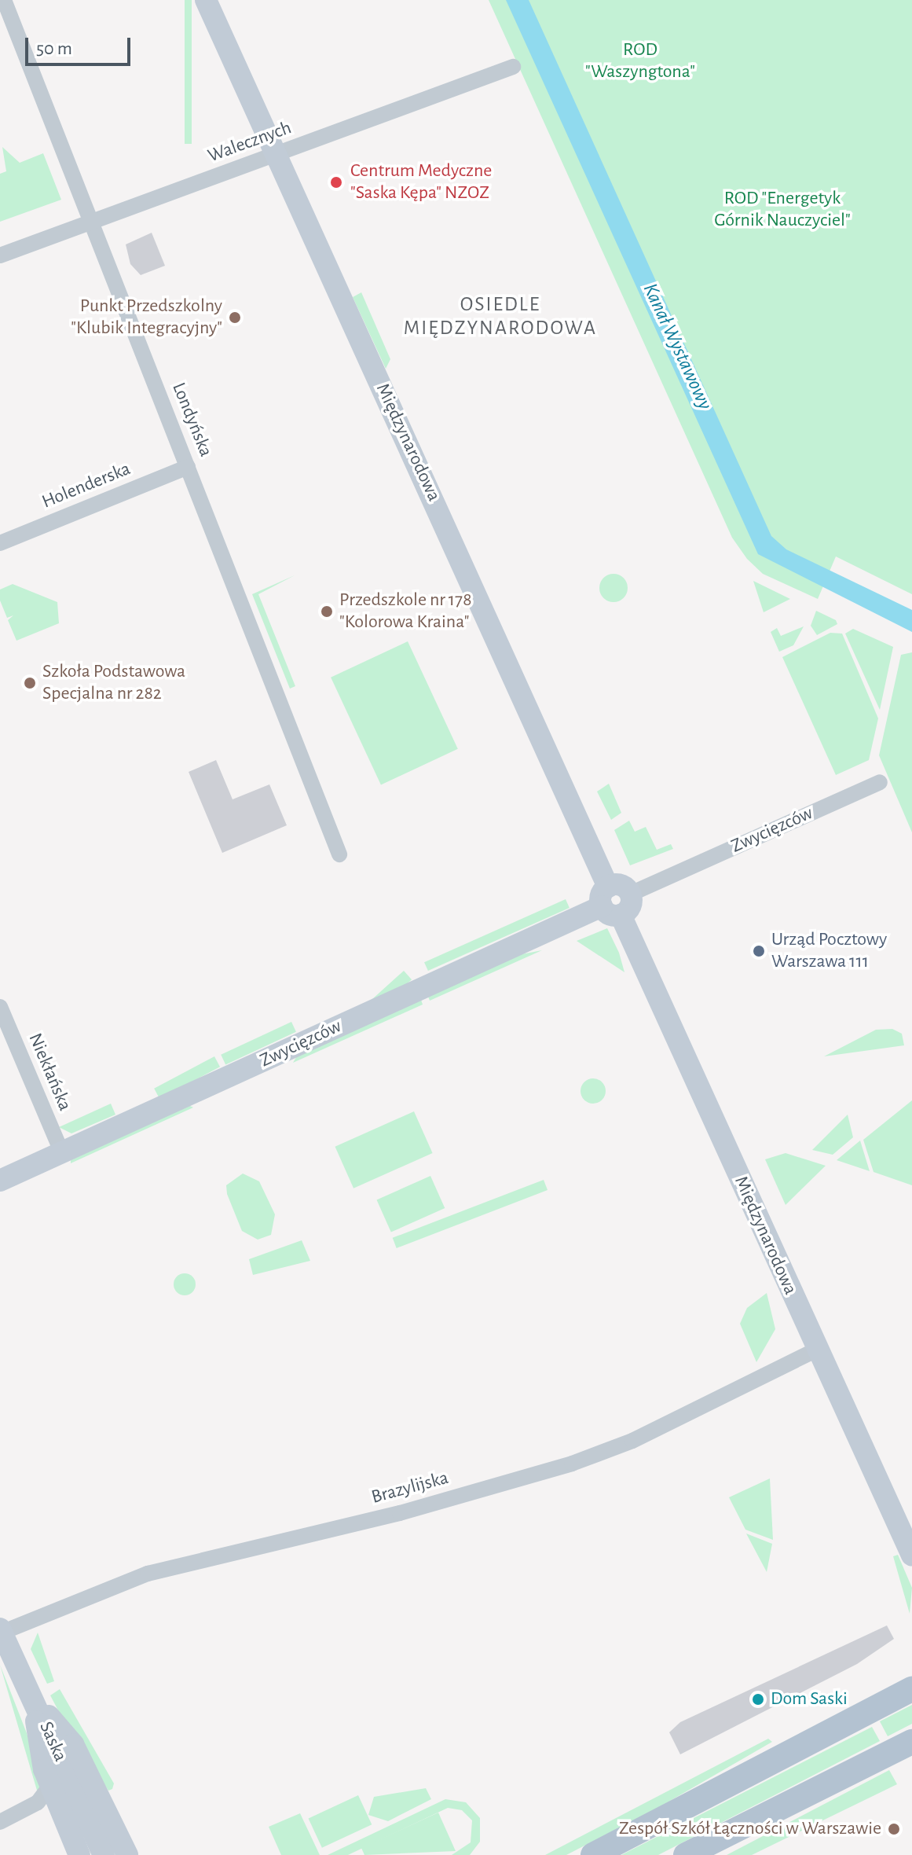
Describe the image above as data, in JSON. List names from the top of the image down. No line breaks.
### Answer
{"streets":{"street":["Walecznych","Londyńska","Międzynarodowa","Holenderska","Zwycięzców","Niekłańska","Brazylijska","Saska"]},"crossings":[["Walecznych","Londyńska"],["Walecznych","Międzynarodowa"],["Londyńska","Holenderska"],["Międzynarodowa","Zwycięzców"],["Międzynarodowa","Brazylijska"],["Zwycięzców","Niekłańska"],["Brazylijska","Saska"]],"districts":["OSIEDLE MIĘDZYNARODOWA"],"water":["Kanał Wystawowy"],"parks":["ROD \"Waszyngtona\"","ROD \"Energetyk Górnik Nauczyciel\""],"places":["Centrum Medyczne \"Saska Kępa\" NZOZ","Punkt Przedszkolny \"Klubik Integracyjny\"","Przedszkole nr 178 \"Kolorowa Kraina\"","Szkoła Podstawowa Specjalna nr 282","Urząd Pocztowy Warszawa 111","Dom Saski","Zespół Szkół Łączności w Warszawie"],"scale_bar":"50 m"}
